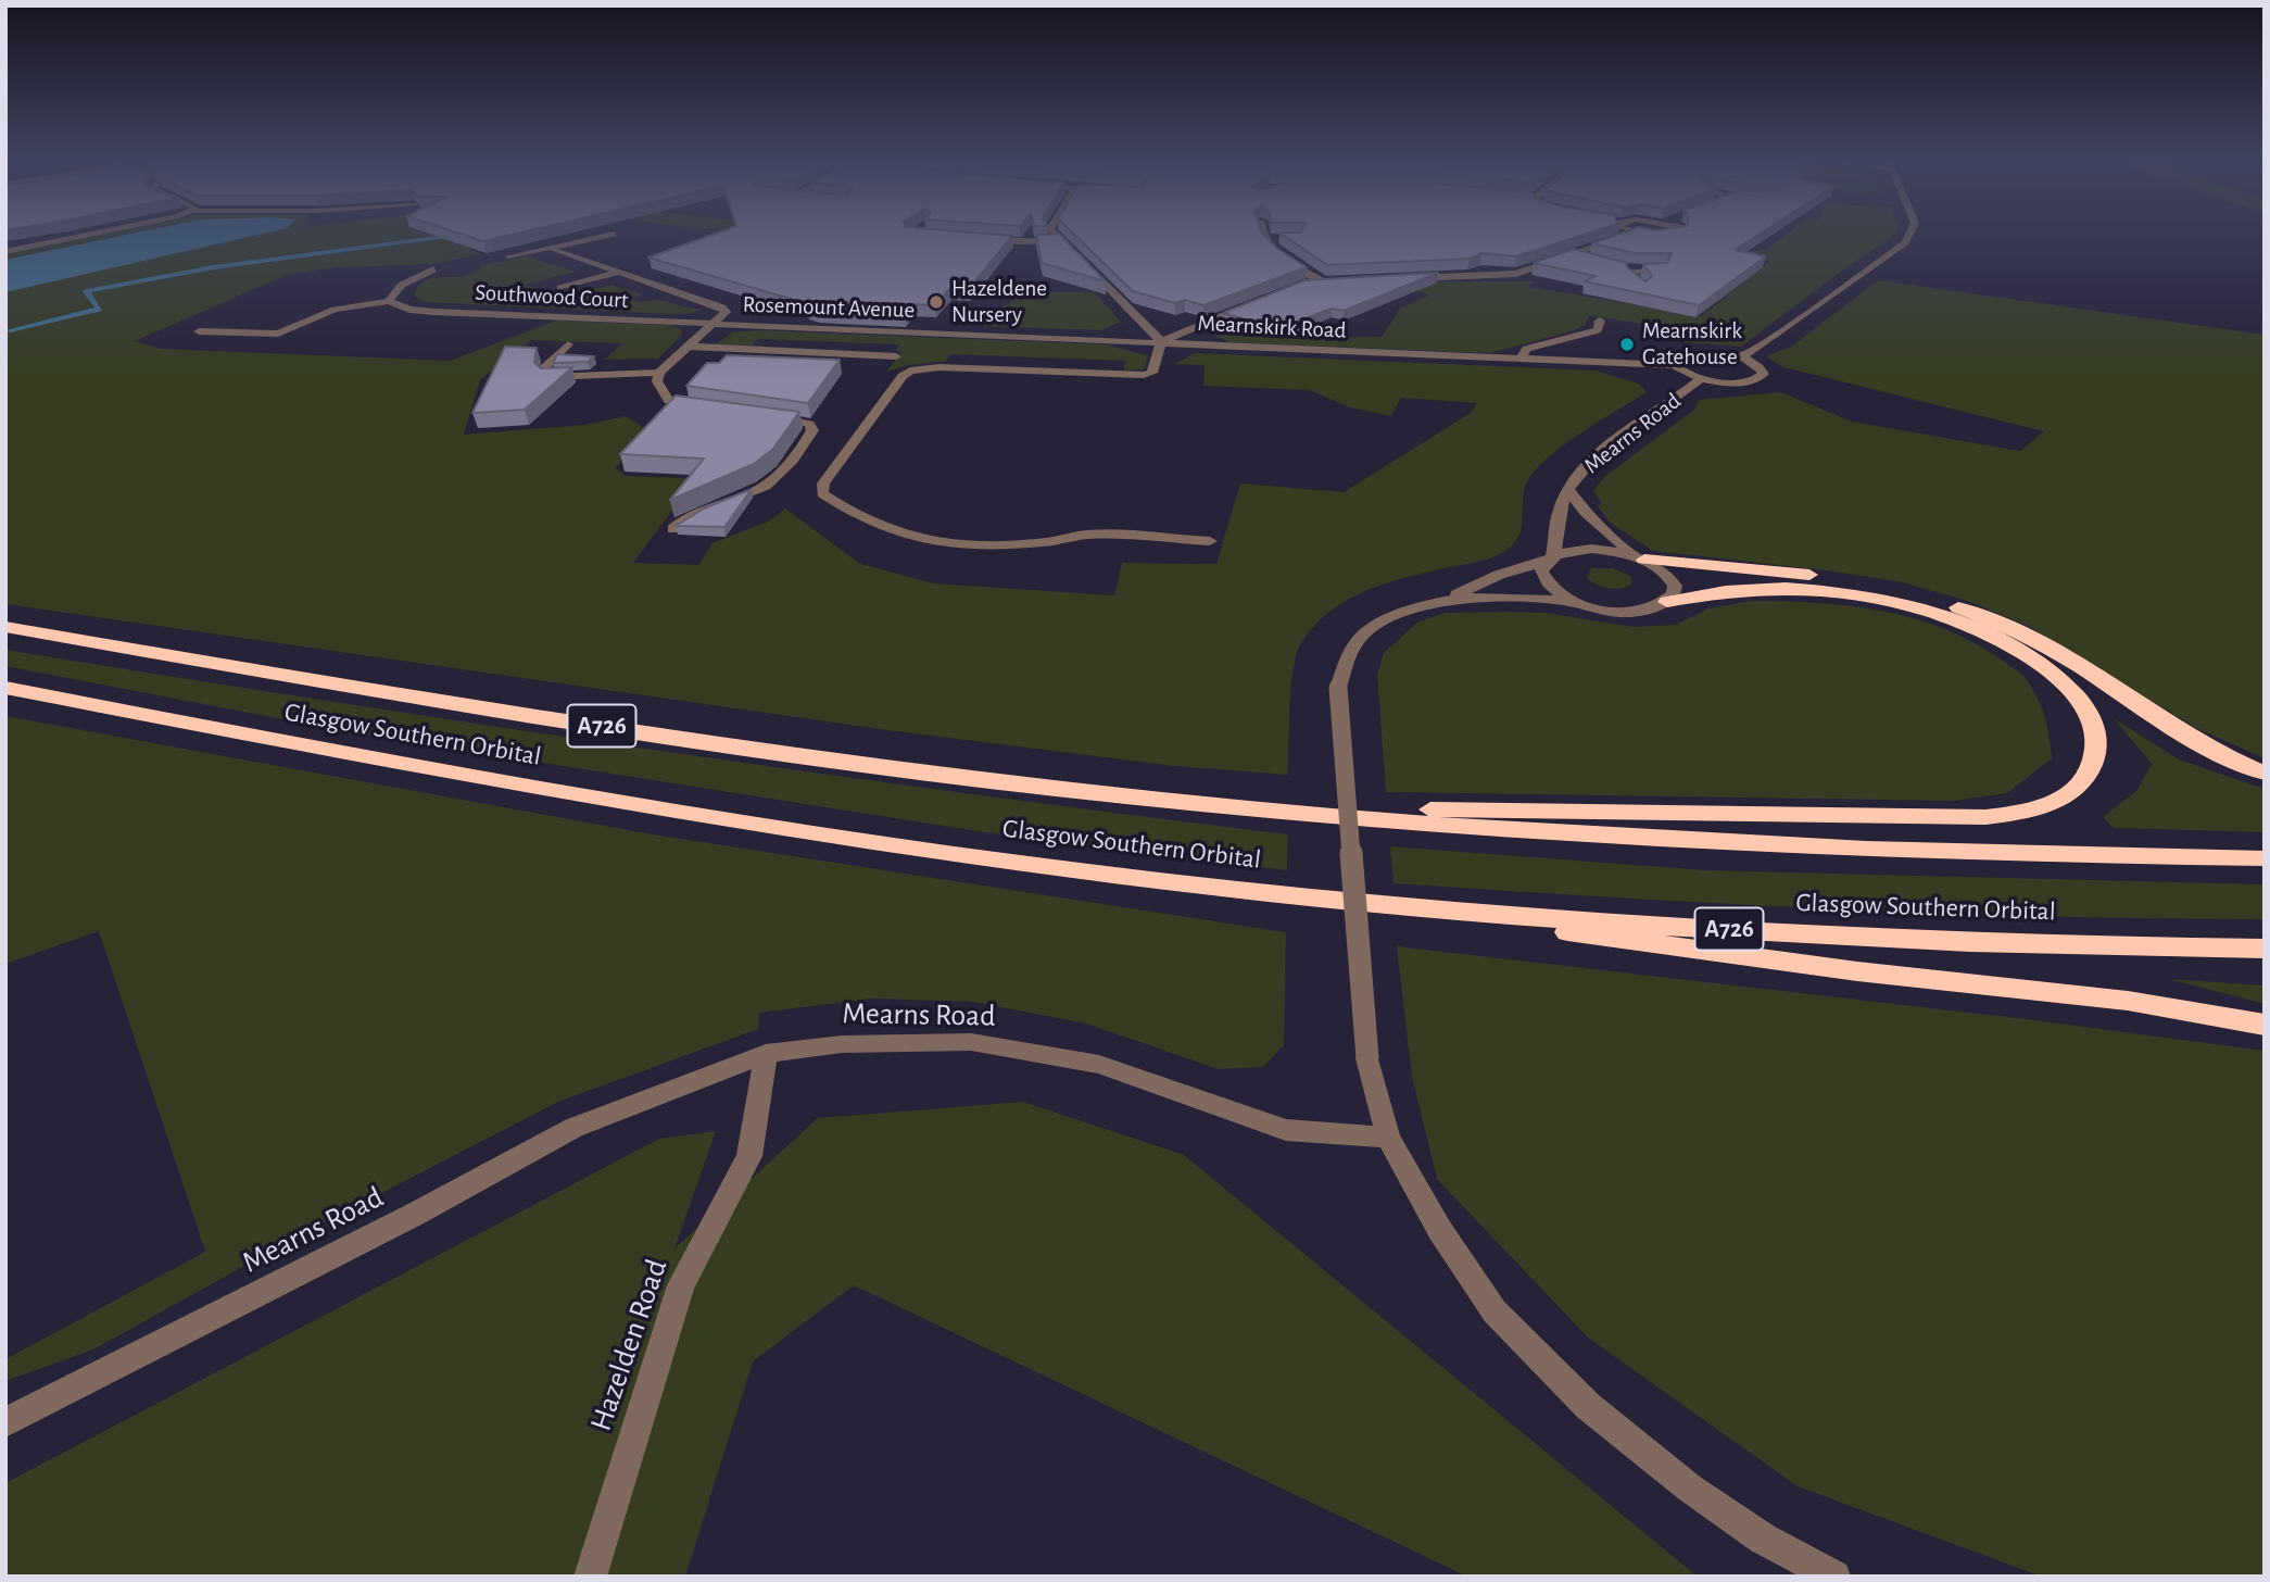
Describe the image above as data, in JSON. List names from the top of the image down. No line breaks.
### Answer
{"streets":{"highway":["A726","Glasgow Southern Orbital"],"street":["Southwood Court","Rosemount Avenue","Mearnskirk Road","Mearns Road","Hazelden Road"]},"crossings":[["Southwood Court","Rosemount Avenue"],["Rosemount Avenue","Mearnskirk Road"],["Mearns Road","Hazelden Road"]],"places":["Hazeldene Nursery","Mearnskirk Gatehouse"]}
